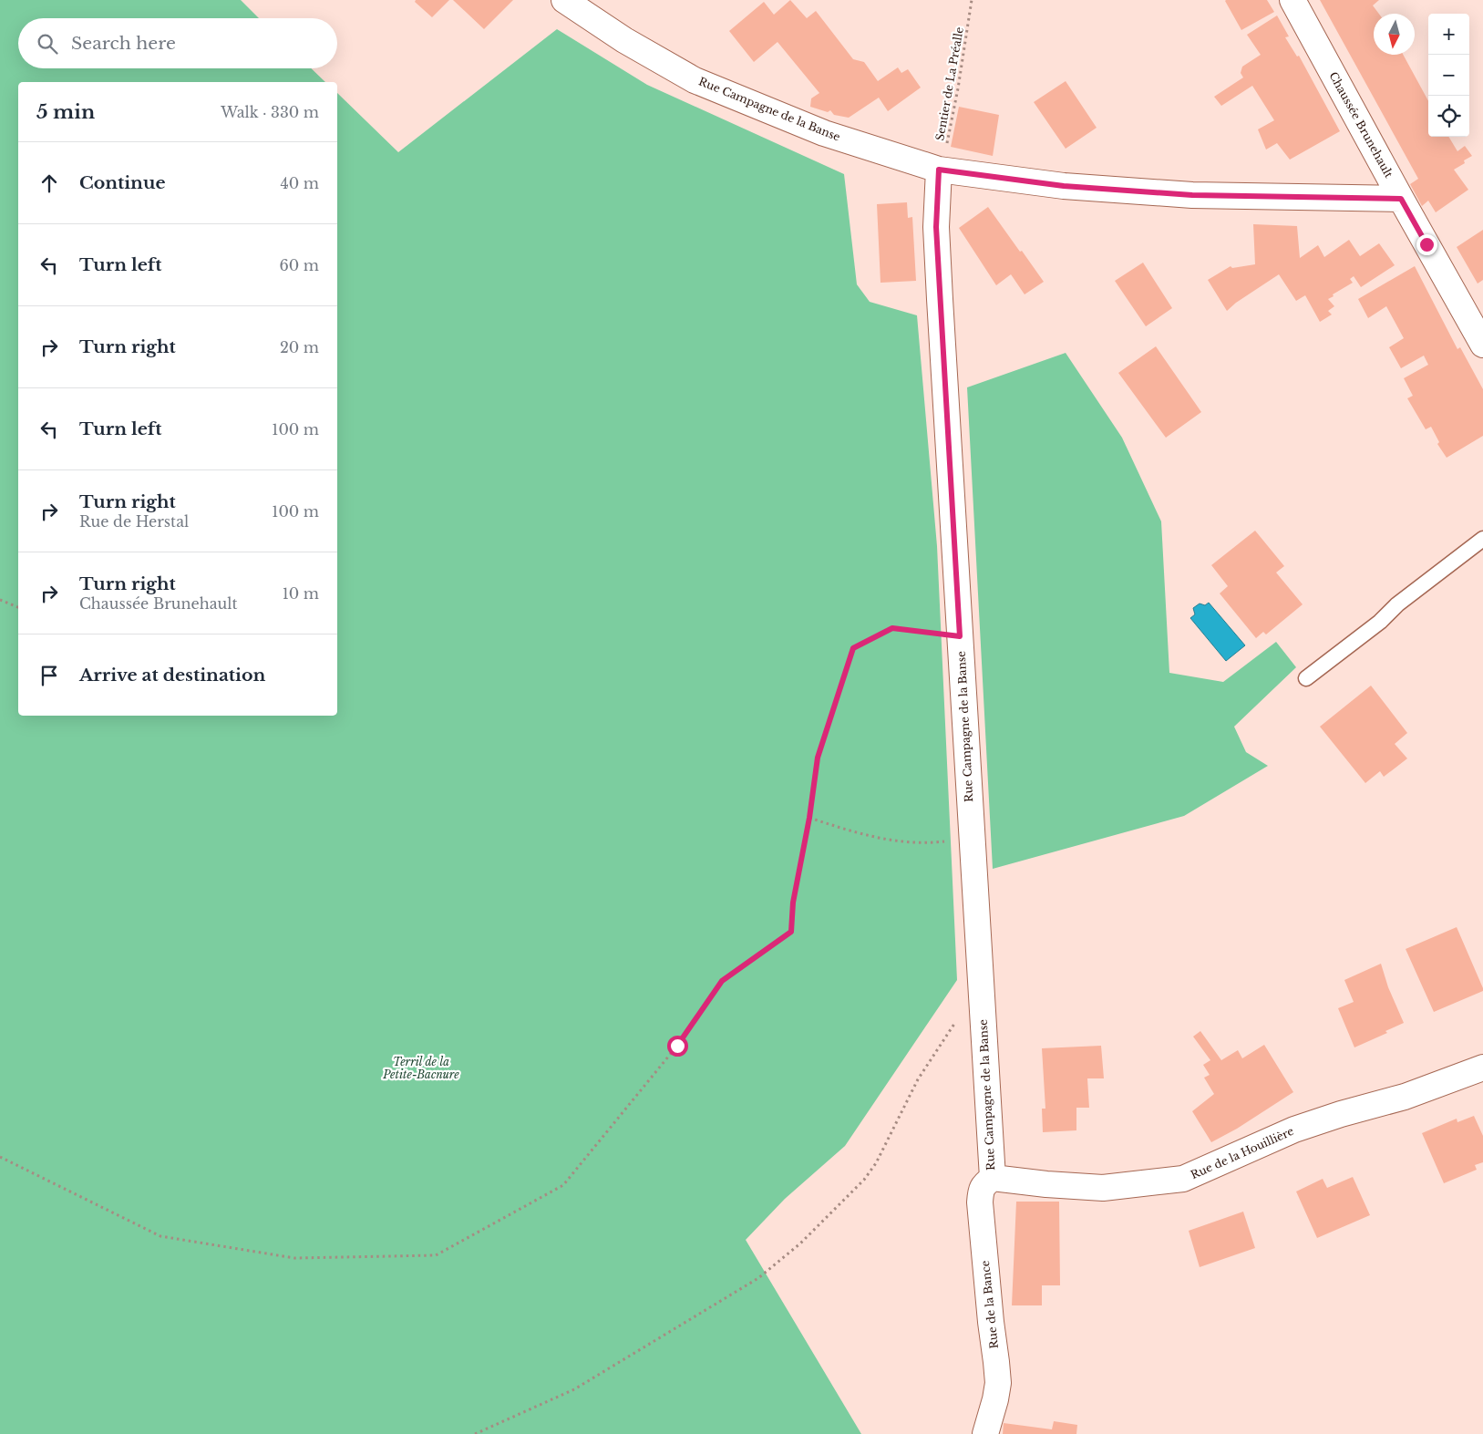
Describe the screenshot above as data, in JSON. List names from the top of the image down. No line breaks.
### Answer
{"streets":{"street":["Rue Campagne de la Banse","Chaussée Brunehault","Rue de la Houillière","Rue de la Bance"],"path":["Sentier de La Préalle"]},"crossings":[["Sentier de La Préalle","Rue Campagne de la Banse"],["Rue Campagne de la Banse","Rue de la Houillière"],["Rue Campagne de la Banse","Rue de la Bance"],["Rue de la Houillière","Rue de la Bance"]],"parks":["Terril de la Petite-Bacnure"],"north":"bottom","page":{"map_buttons":["+","−"],"search":"Search here","heading":["5 min","Walk · 330 m"],"list":[["Continue","40 m"],["Turn left","60 m"],["Turn right","20 m"],["Turn left","100 m"],["Turn right","Rue de Herstal","100 m"],["Turn right","Chaussée Brunehault","10 m"],"Arrive at destination"]}}
